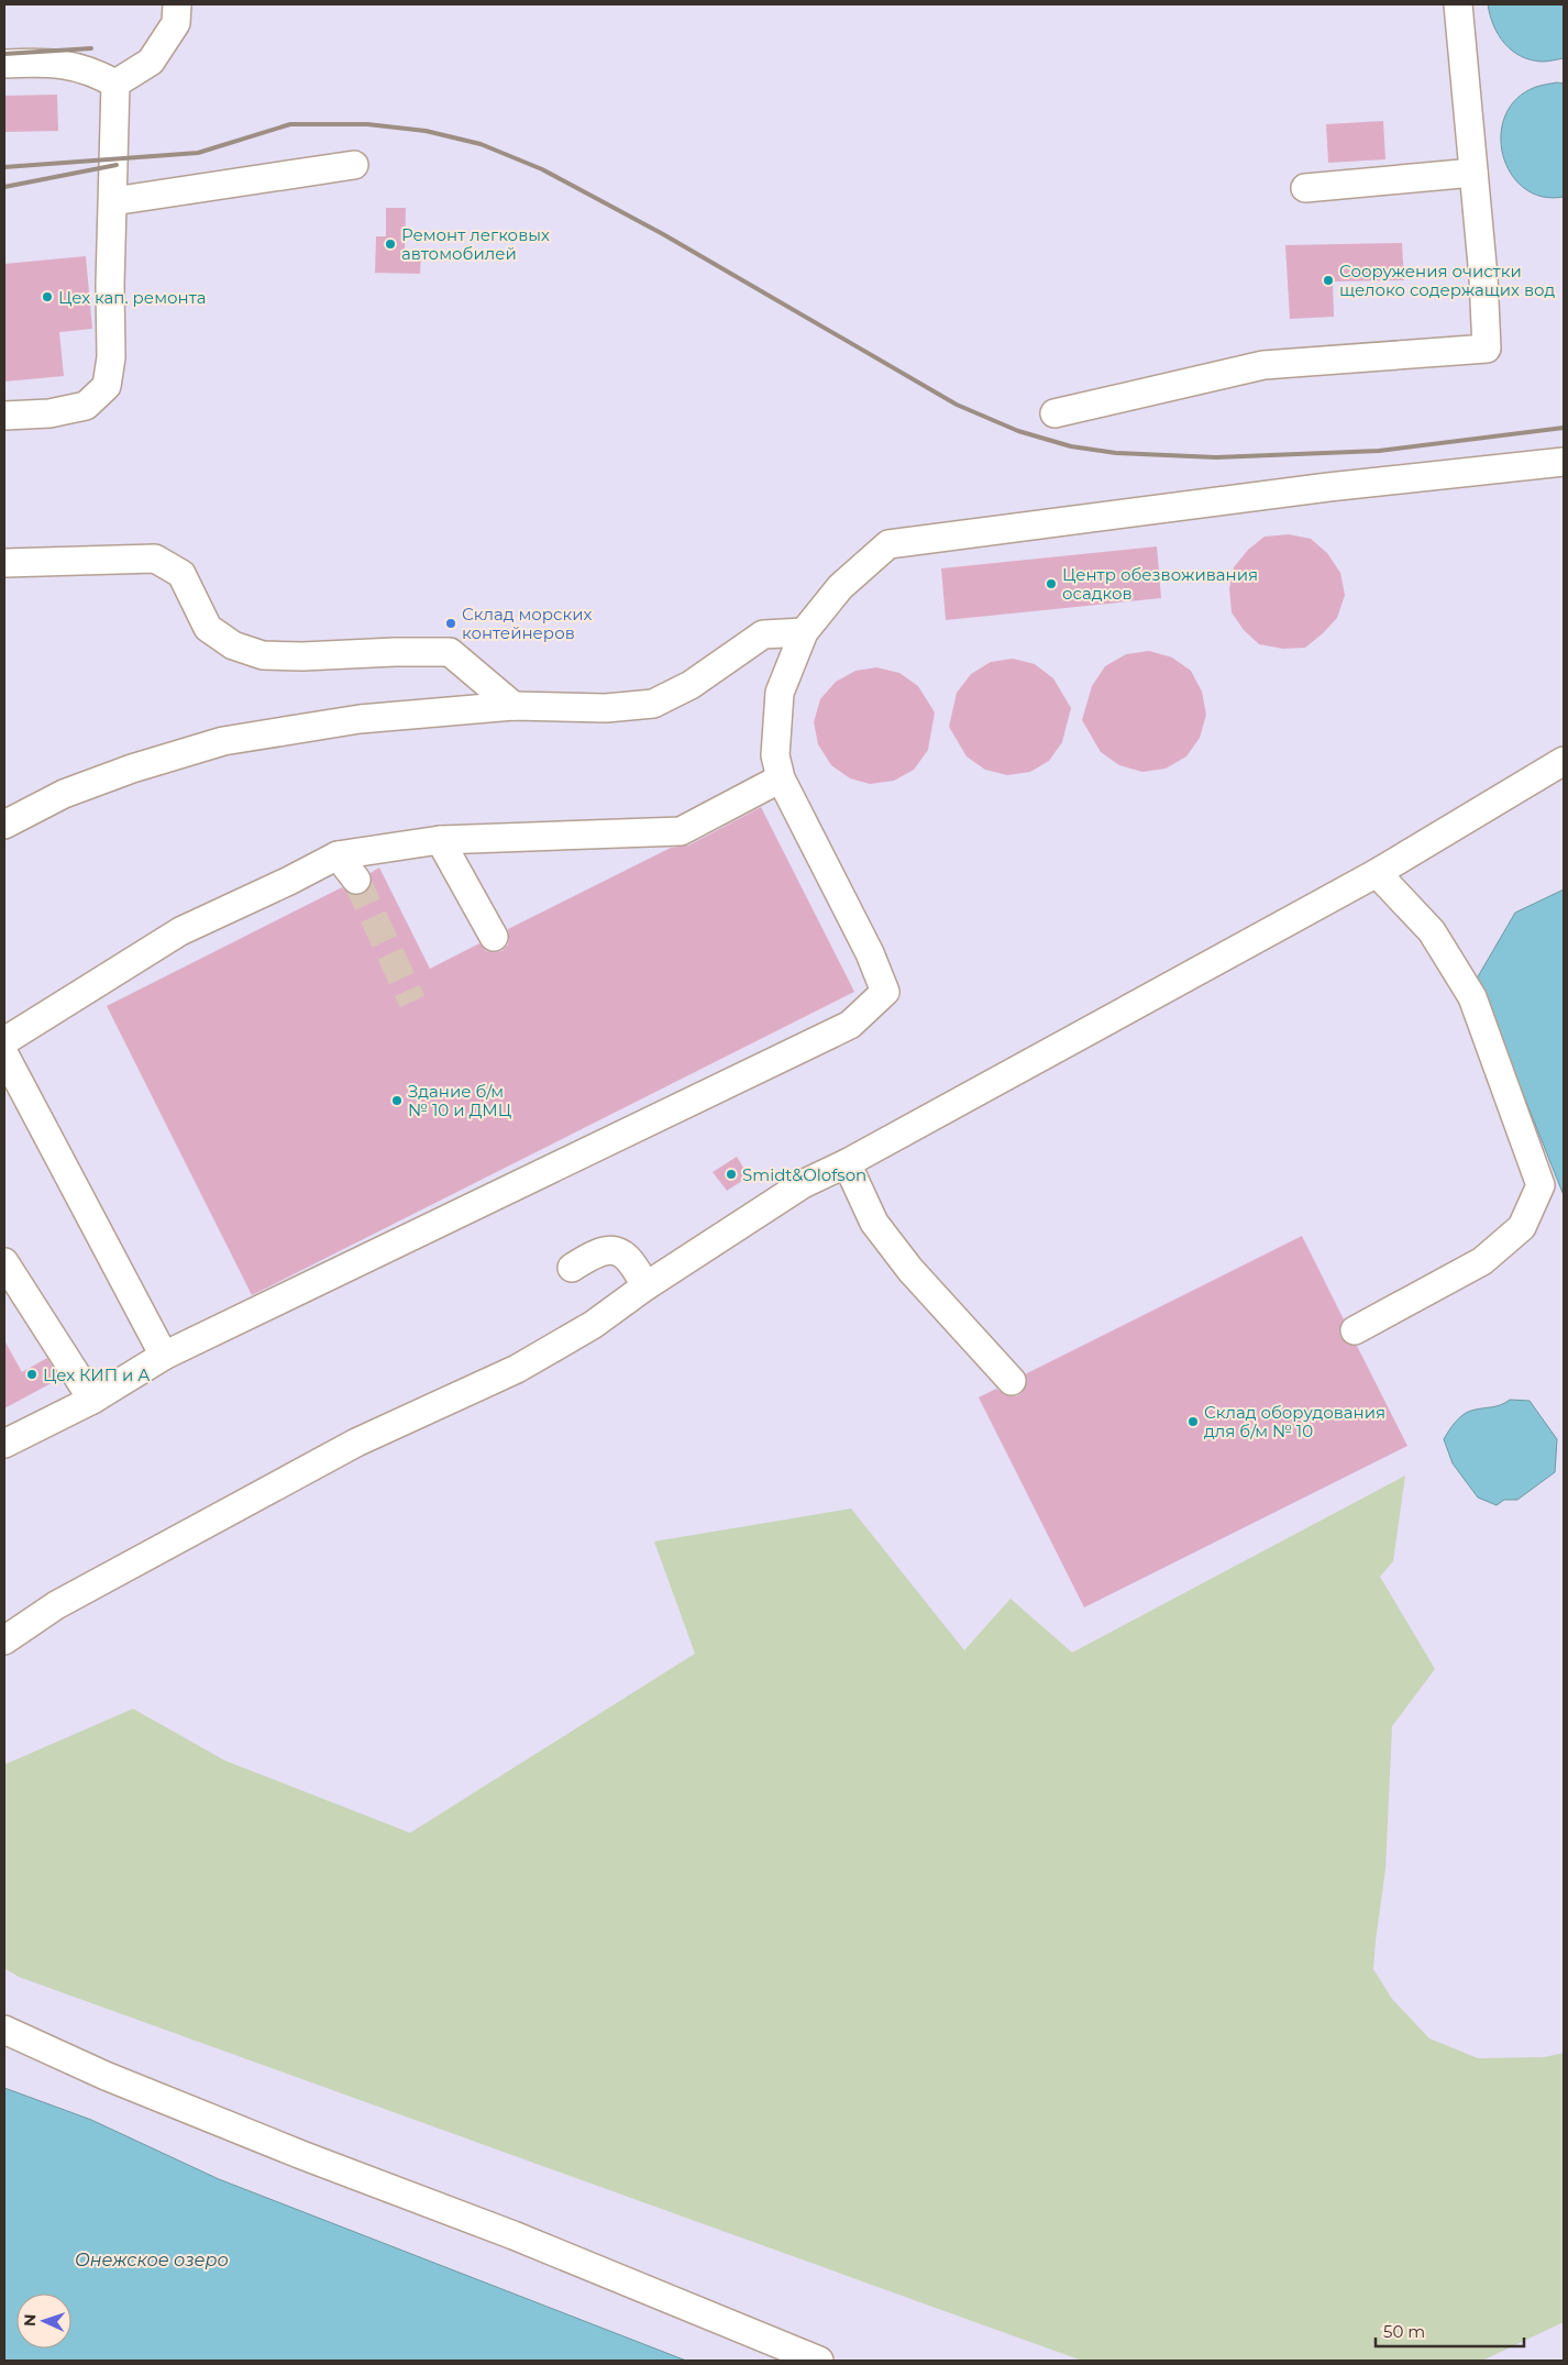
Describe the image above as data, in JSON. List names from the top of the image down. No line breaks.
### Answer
{"water":["Онежское озеро"],"places":["Ремонт легковых автомобилей","Сооружения очистки щелоко содержащих вод","Цех кап. ремонта","Центр обезвоживания осадков","Склад морских контейнеров","Здание б/м № 10 и ДМЦ","Smidt&Olofson","Цех КИП и А","Склад оборудования для б/м № 10"],"scale_bar":"50 m","north":"left"}
